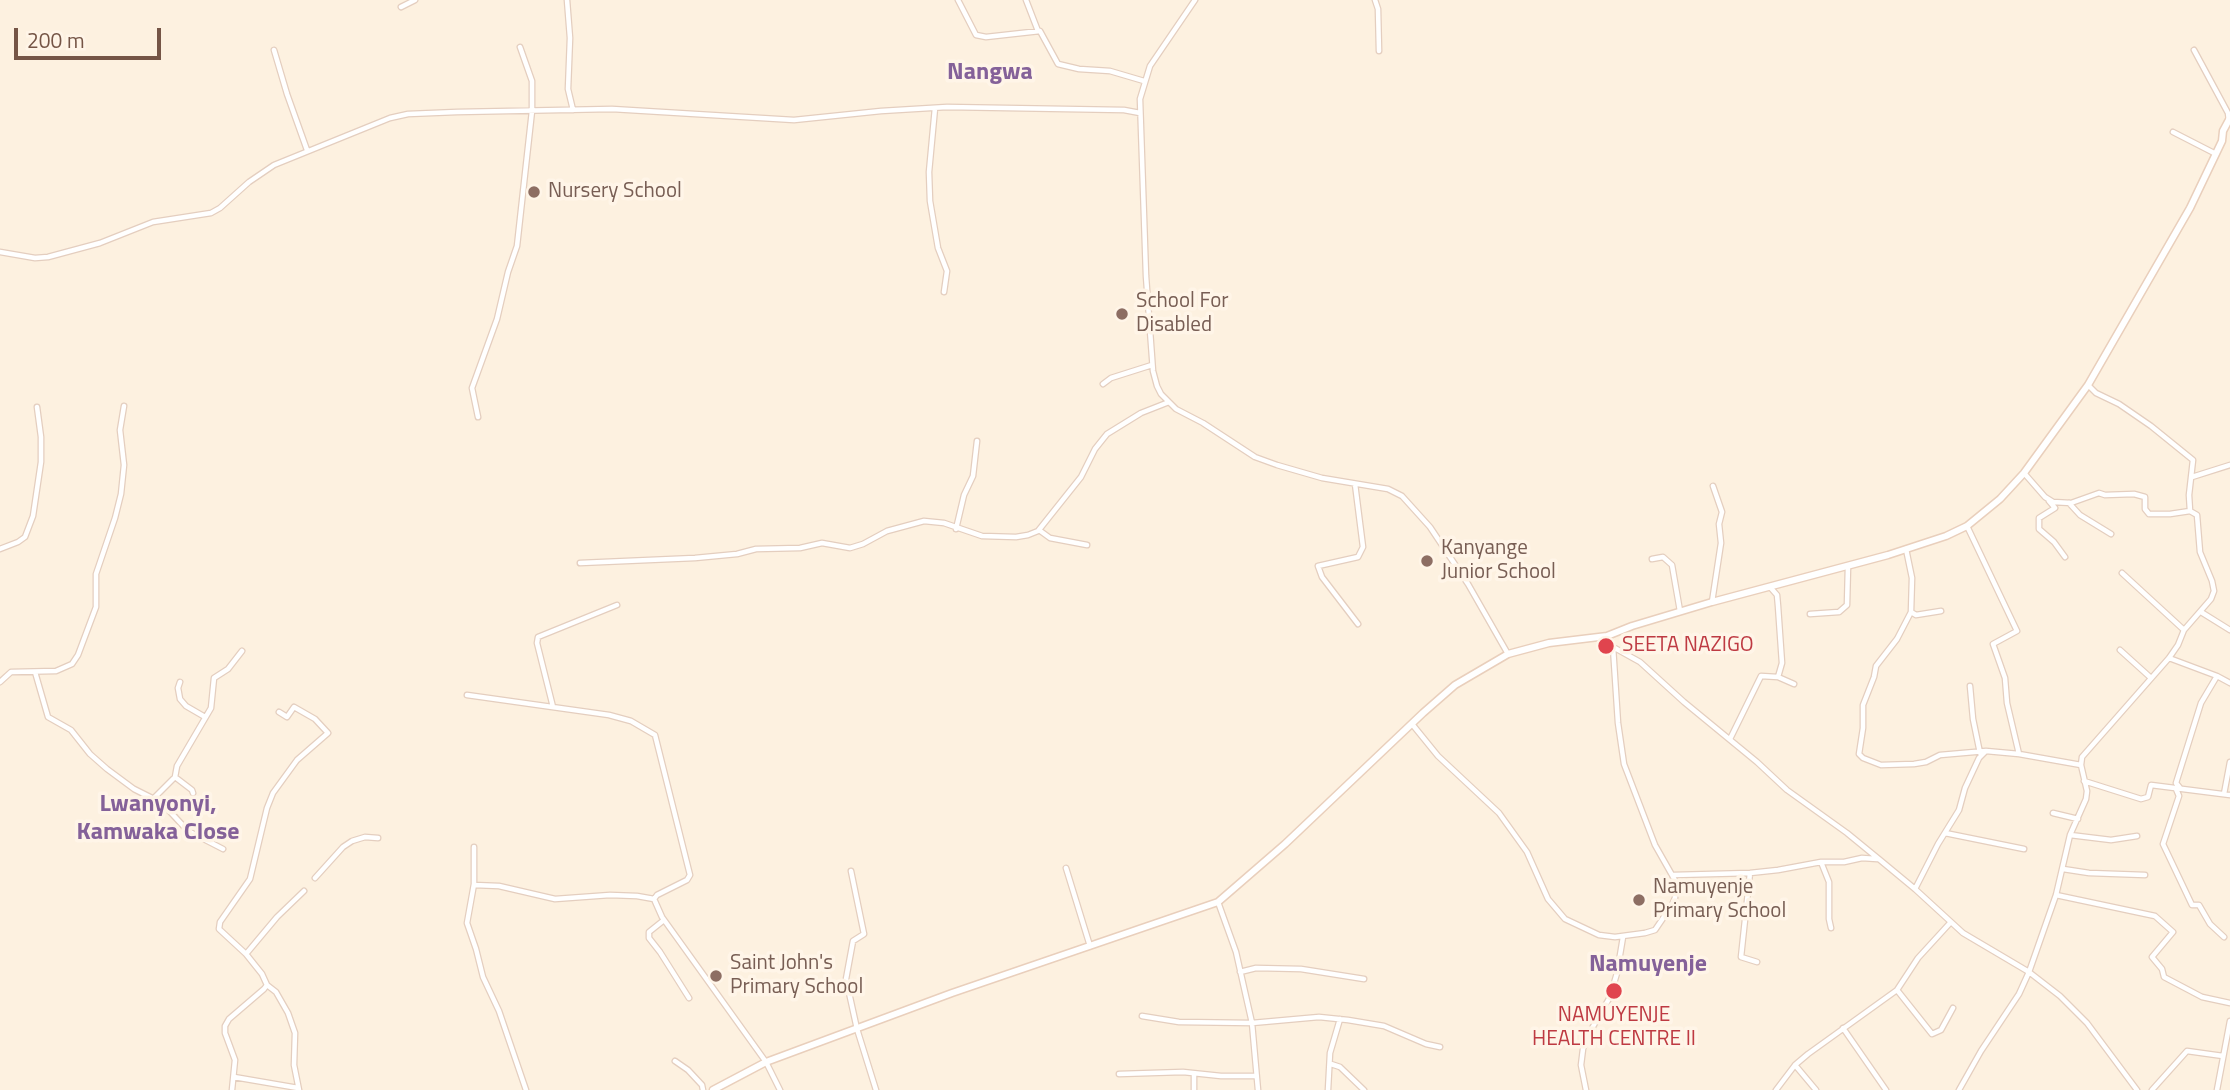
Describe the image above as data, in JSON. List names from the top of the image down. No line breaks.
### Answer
{"districts":["Nangwa","Lwanyonyi, Kamwaka Close","Namuyenje"],"places":["Nursery School","School For Disabled","Kanyange Junior School","SEETA NAZIGO","Namuyenje Primary School","Saint John's Primary School","NAMUYENJE HEALTH CENTRE II"],"scale_bar":"200 m"}
